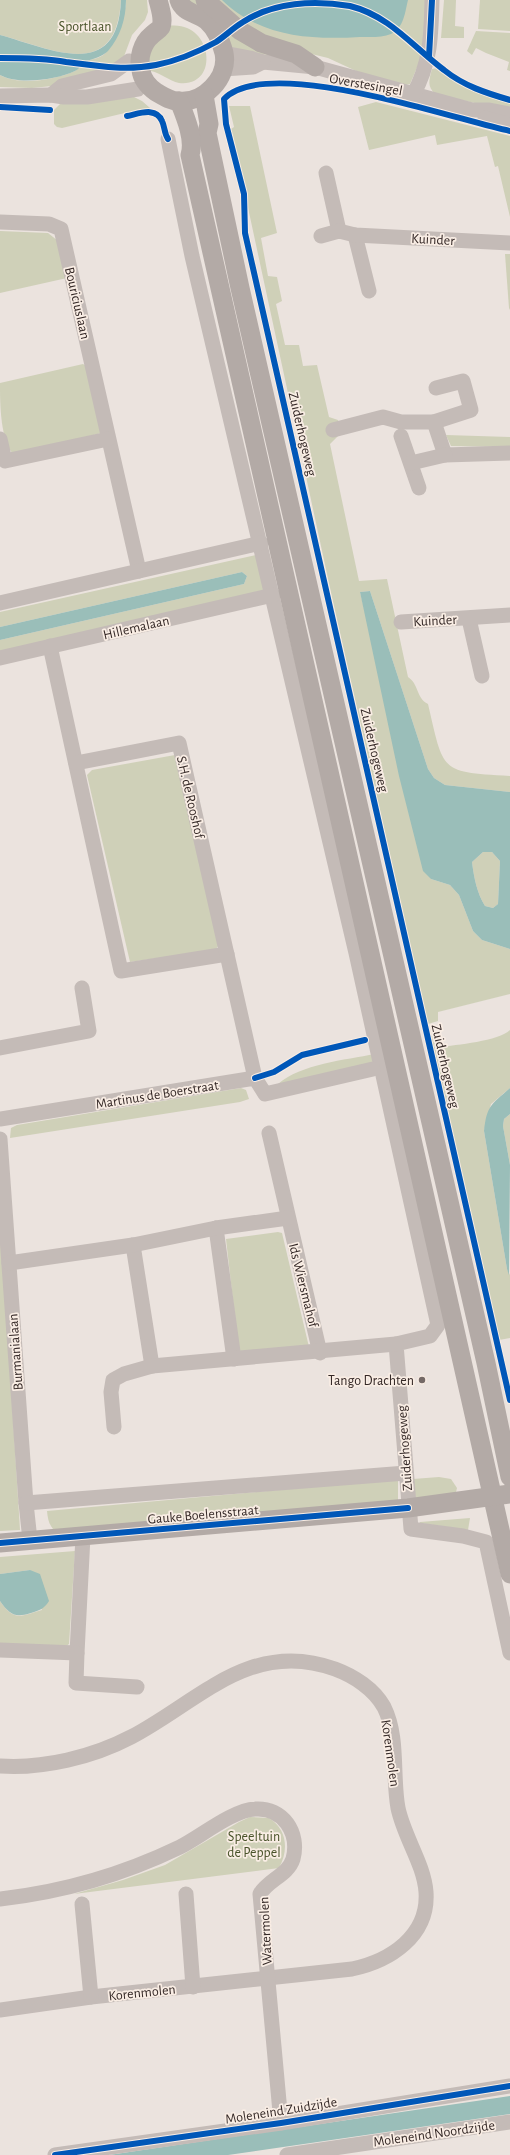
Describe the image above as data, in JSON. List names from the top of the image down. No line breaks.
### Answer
{"streets":{"main road":["Zuiderhogeweg","Gauke Boelensstraat"],"street":["Overstesingel","Kuinder","Bouriciuslaan","Hillemalaan","S.H. de Rooshof","Martinus de Boerstraat","Ids Wiersmahof","Burmanialaan","Korenmolen","Watermolen","Moleneind Zuidzijde","Moleneind Noordzijde"]},"crossings":[["Overstesingel","Zuiderhogeweg"],["Zuiderhogeweg","Gauke Boelensstraat"],["S.H. de Rooshof","Martinus de Boerstraat"],["Burmanialaan","Gauke Boelensstraat"],["Korenmolen","Watermolen"],["Watermolen","Moleneind Zuidzijde"]],"parks":["Sportlaan","Speeltuin de Peppel"],"places":["Tango Drachten"]}
